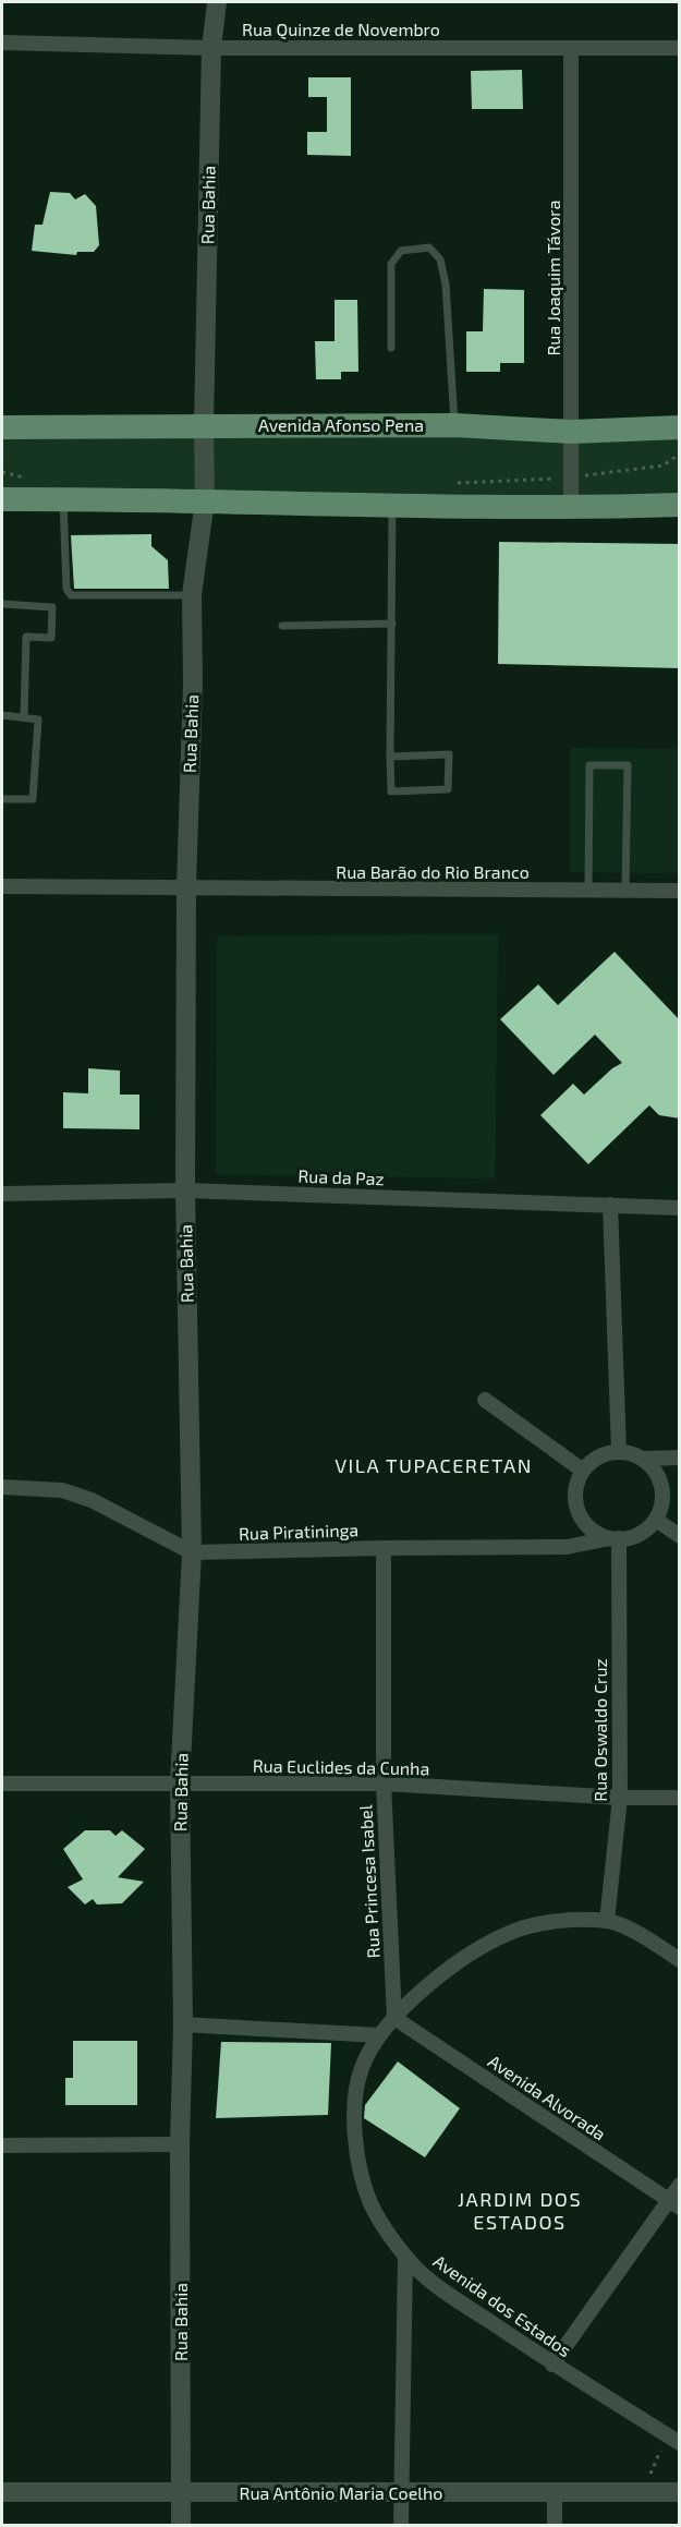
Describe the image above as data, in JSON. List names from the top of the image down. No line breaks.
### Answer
{"streets":{"main road":["Avenida Afonso Pena"],"street":["Rua Quinze de Novembro","Rua Bahia","Rua Joaquim Távora","Rua Barão do Rio Branco","Rua da Paz","Rua Piratininga","Rua Oswaldo Cruz","Rua Euclides da Cunha","Rua Princesa Isabel","Avenida Alvorada","Avenida dos Estados","Rua Antônio Maria Coelho"]},"crossings":[["Rua Quinze de Novembro","Rua Bahia"],["Rua Quinze de Novembro","Rua Joaquim Távora"],["Rua Bahia","Avenida Afonso Pena"],["Rua Bahia","Rua Barão do Rio Branco"],["Rua Bahia","Rua da Paz"],["Rua Bahia","Rua Piratininga"],["Rua Bahia","Rua Euclides da Cunha"],["Rua Bahia","Rua Antônio Maria Coelho"],["Rua Joaquim Távora","Avenida Afonso Pena"],["Rua Piratininga","Rua Oswaldo Cruz"],["Rua Piratininga","Rua Princesa Isabel"],["Rua Oswaldo Cruz","Rua Euclides da Cunha"],["Rua Oswaldo Cruz","Avenida dos Estados"],["Rua Euclides da Cunha","Rua Princesa Isabel"],["Rua Princesa Isabel","Avenida Alvorada"],["Rua Princesa Isabel","Avenida dos Estados"],["Avenida Alvorada","Avenida dos Estados"]],"districts":["VILA TUPACERETAN","JARDIM DOS ESTADOS"]}
